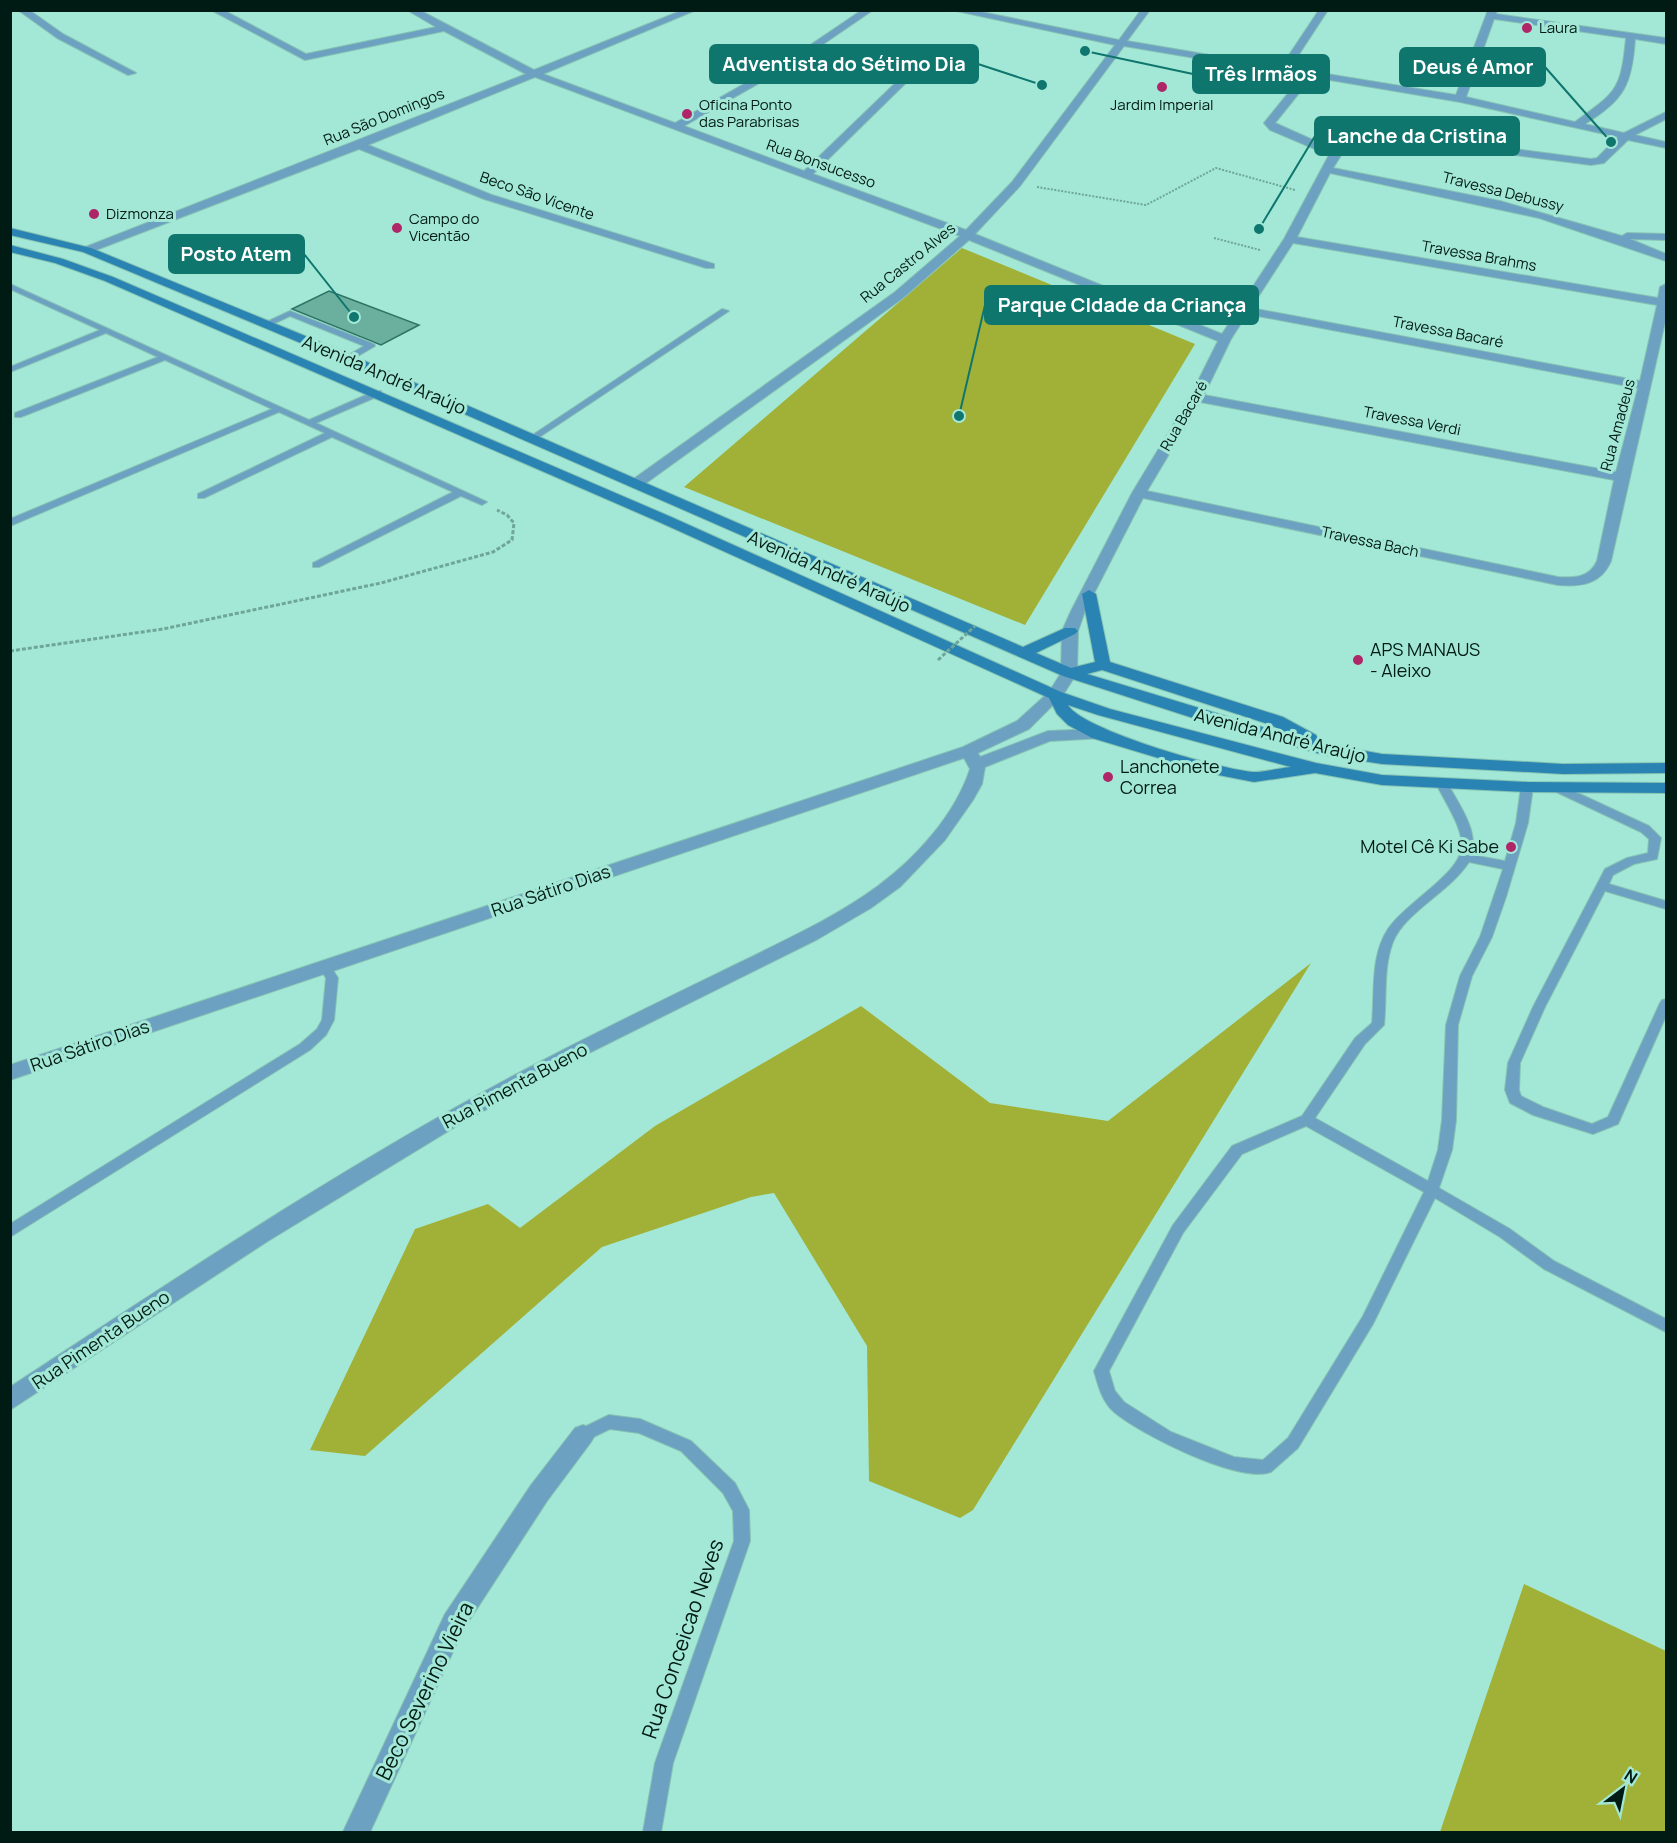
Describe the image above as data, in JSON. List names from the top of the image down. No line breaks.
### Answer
{"streets":{"main road":["Avenida André Araújo"],"street":["Rua São Domingos","Rua Bonsucesso","Travessa Debussy","Beco São Vicente","Travessa Brahms","Rua Castro Alves","Travessa Bacaré","Rua Bacaré","Travessa Verdi","Rua Amadeus","Travessa Bach","Rua Sátiro Dias","Rua Pimenta Bueno","Beco Severino Vieira"],"lane":["Rua Conceicao Neves"]},"crossings":[["Rua São Domingos","Rua Bonsucesso"],["Rua São Domingos","Beco São Vicente"],["Rua São Domingos","Avenida André Araújo"],["Rua Bonsucesso","Rua Castro Alves"],["Rua Bonsucesso","Rua Bacaré"],["Travessa Debussy","Rua Bacaré"],["Travessa Brahms","Rua Bacaré"],["Travessa Brahms","Rua Amadeus"],["Rua Castro Alves","Avenida André Araújo"],["Travessa Bacaré","Rua Bacaré"],["Travessa Bacaré","Rua Amadeus"],["Avenida André Araújo","Rua Bacaré"],["Avenida André Araújo","Rua Sátiro Dias"],["Rua Bacaré","Travessa Verdi"],["Rua Bacaré","Travessa Bach"],["Rua Bacaré","Rua Sátiro Dias"],["Travessa Verdi","Rua Amadeus"],["Rua Amadeus","Travessa Bach"],["Rua Sátiro Dias","Rua Pimenta Bueno"],["Rua Conceicao Neves","Beco Severino Vieira"]],"places":["Laura","Três Irmãos","Adventista do Sétimo Dia","Jardim Imperial","Oficina Ponto das Parabrisas","Deus é Amor","Dizmonza","Campo do Vicentão","Lanche da Cristina","Posto Atem","Parque CIdade da Criança","APS MANAUS - Aleixo","Lanchonete Correa","Motel Cê Ki Sabe"],"north":"top right"}
